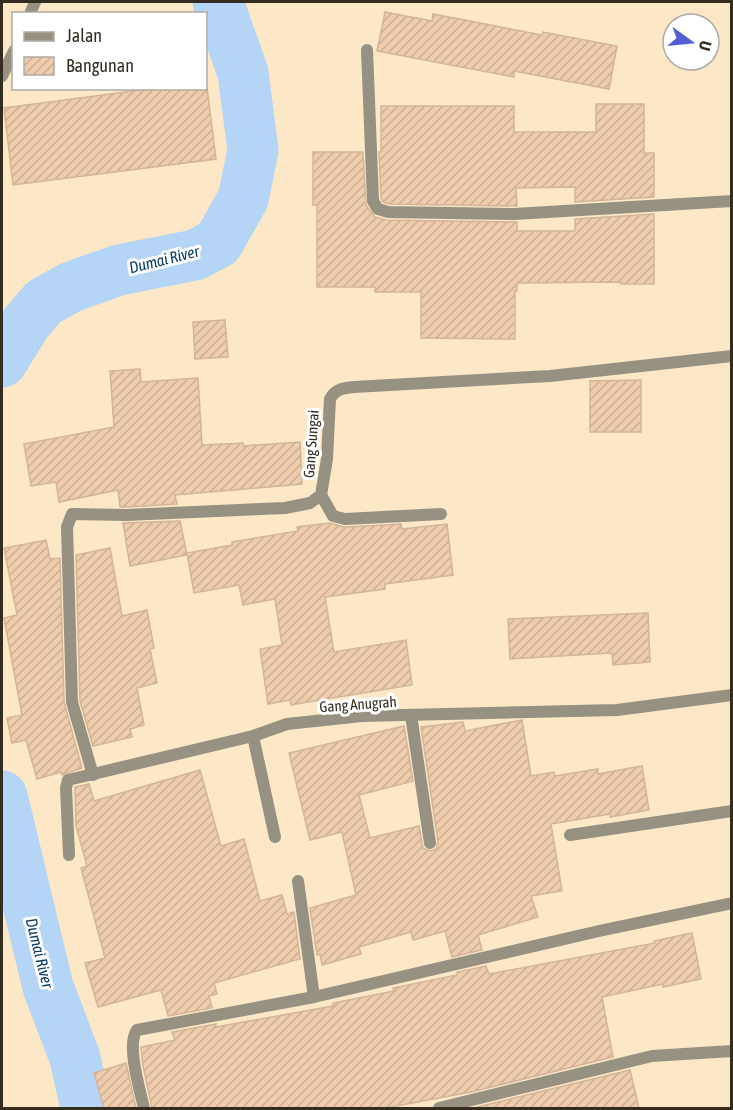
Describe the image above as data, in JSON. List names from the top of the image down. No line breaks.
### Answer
{"streets":{"street":["Gang Sungai","Gang Anugrah"]},"crossings":[["Gang Sungai","Gang Anugrah"]],"water":["Dumai River"],"legend":["Jalan","Bangunan"],"north":"right"}
